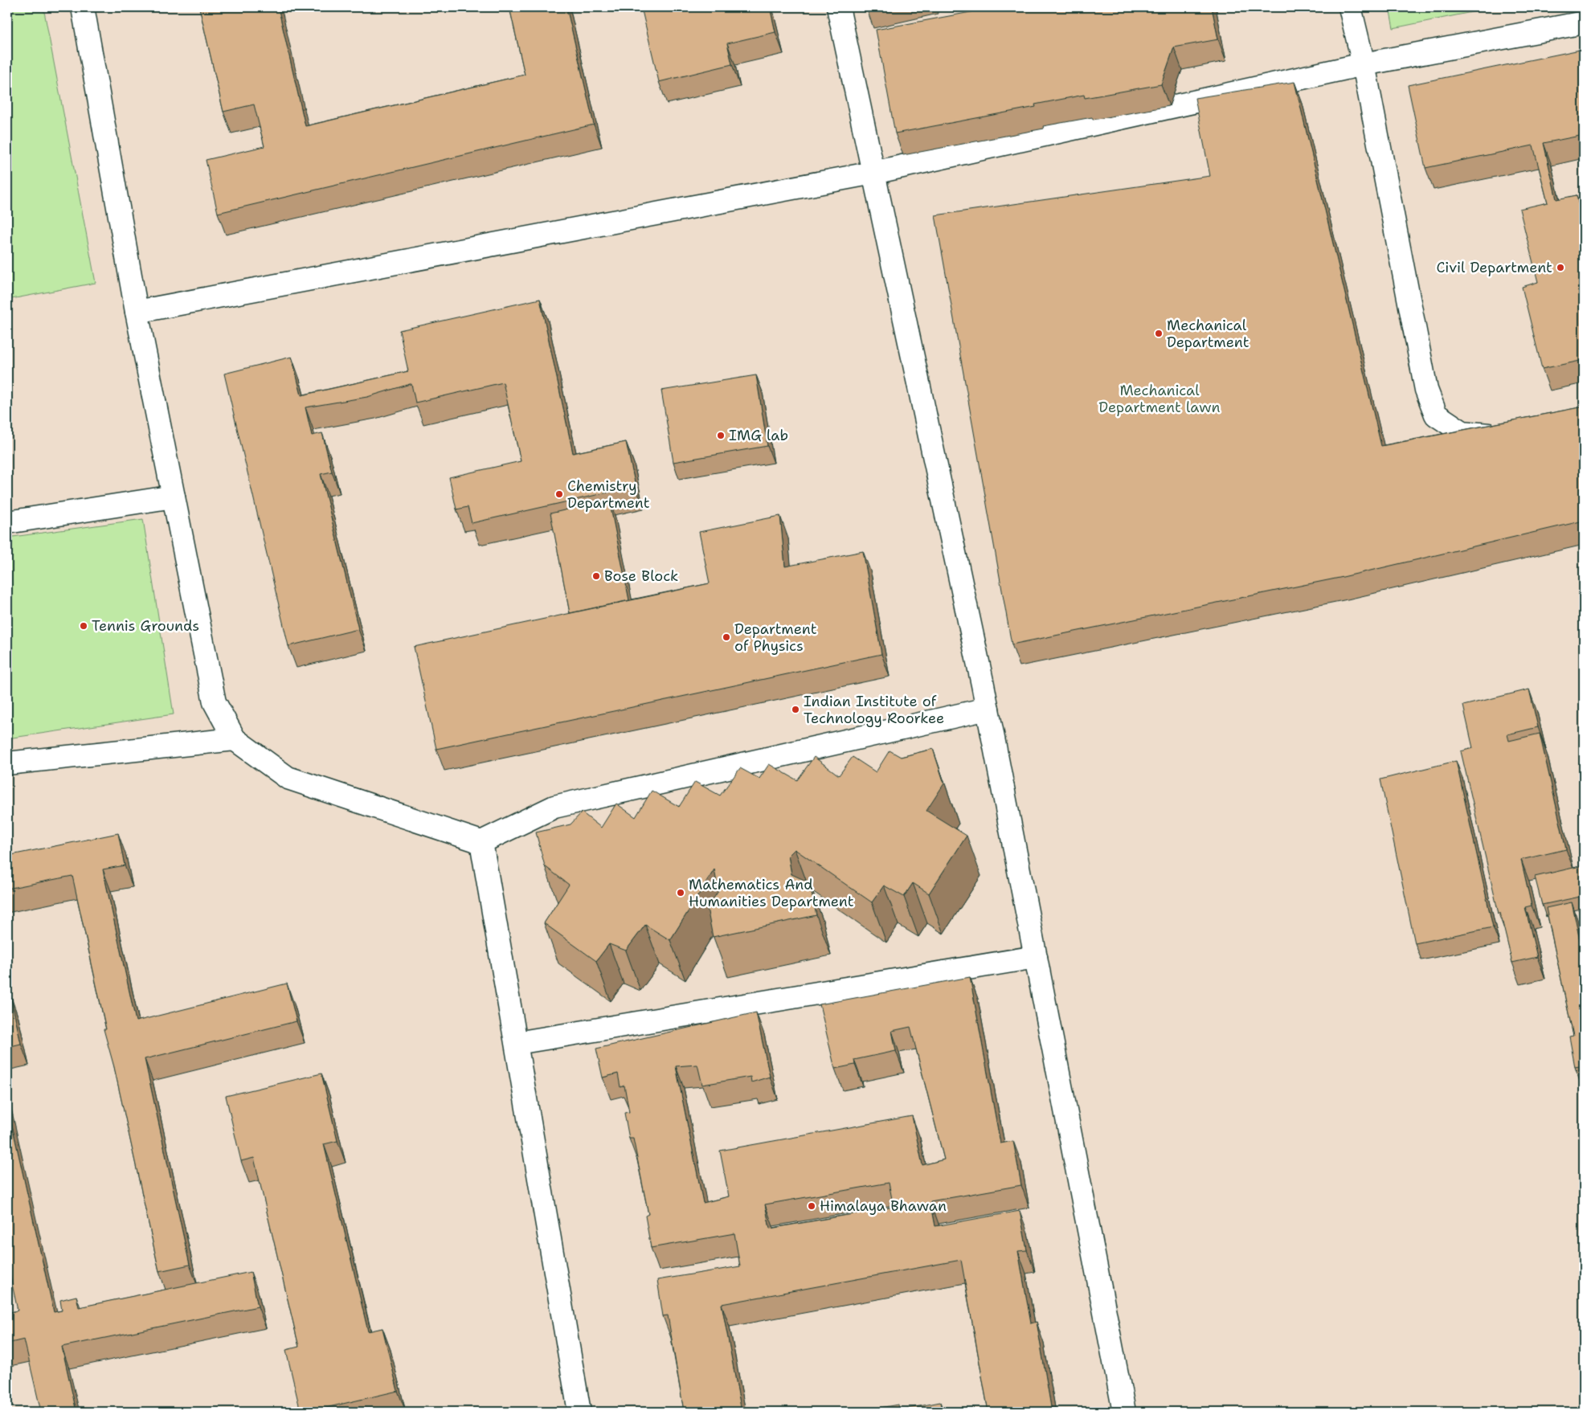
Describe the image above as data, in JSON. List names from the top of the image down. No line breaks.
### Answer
{"parks":["Mechanical Department lawn"],"places":["Civil Department","Mechanical Department","IMG lab","Chemistry Department","Bose Block","Tennis Grounds","Department of Physics","Indian Institute of Technology Roorkee","Mathematics And Humanities Department","Himalaya Bhawan"]}
